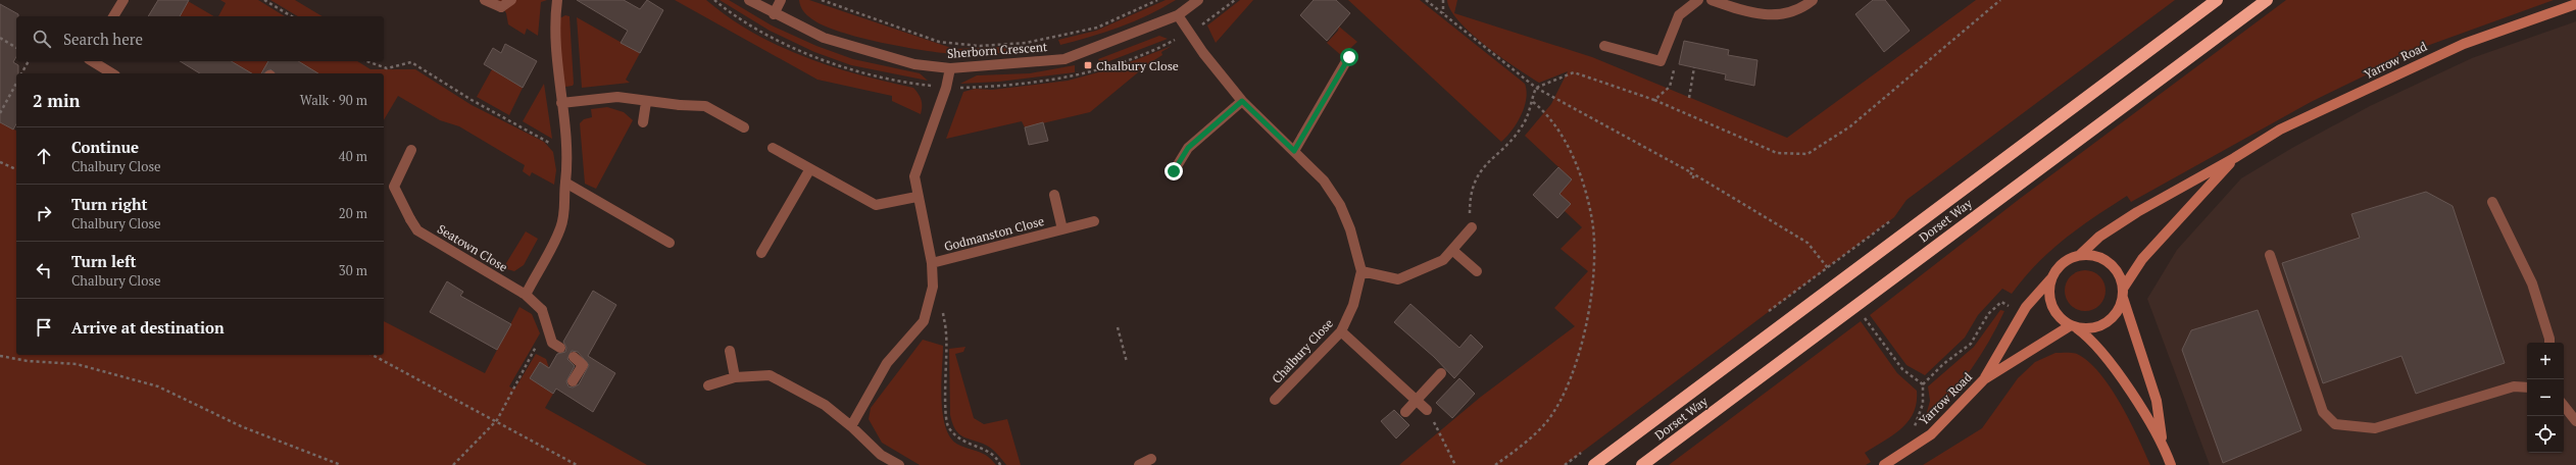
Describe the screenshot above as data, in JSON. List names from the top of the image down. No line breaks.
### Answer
{"streets":{"highway":["Dorset Way"],"street":["Sherborn Crescent","Yarrow Road","Godmanston Close","Seatown Close","Chalbury Close"]},"crossings":[["Sherborn Crescent","Godmanston Close"],["Sherborn Crescent","Chalbury Close"]],"places":{"transit":["Chalbury Close"]},"page":{"search":"Search here","heading":["2 min","Walk · 90 m"],"list":[["Continue","Chalbury Close","40 m"],["Turn right","Chalbury Close","20 m"],["Turn left","Chalbury Close","30 m"],"Arrive at destination"],"map_buttons":["+","−"]}}
